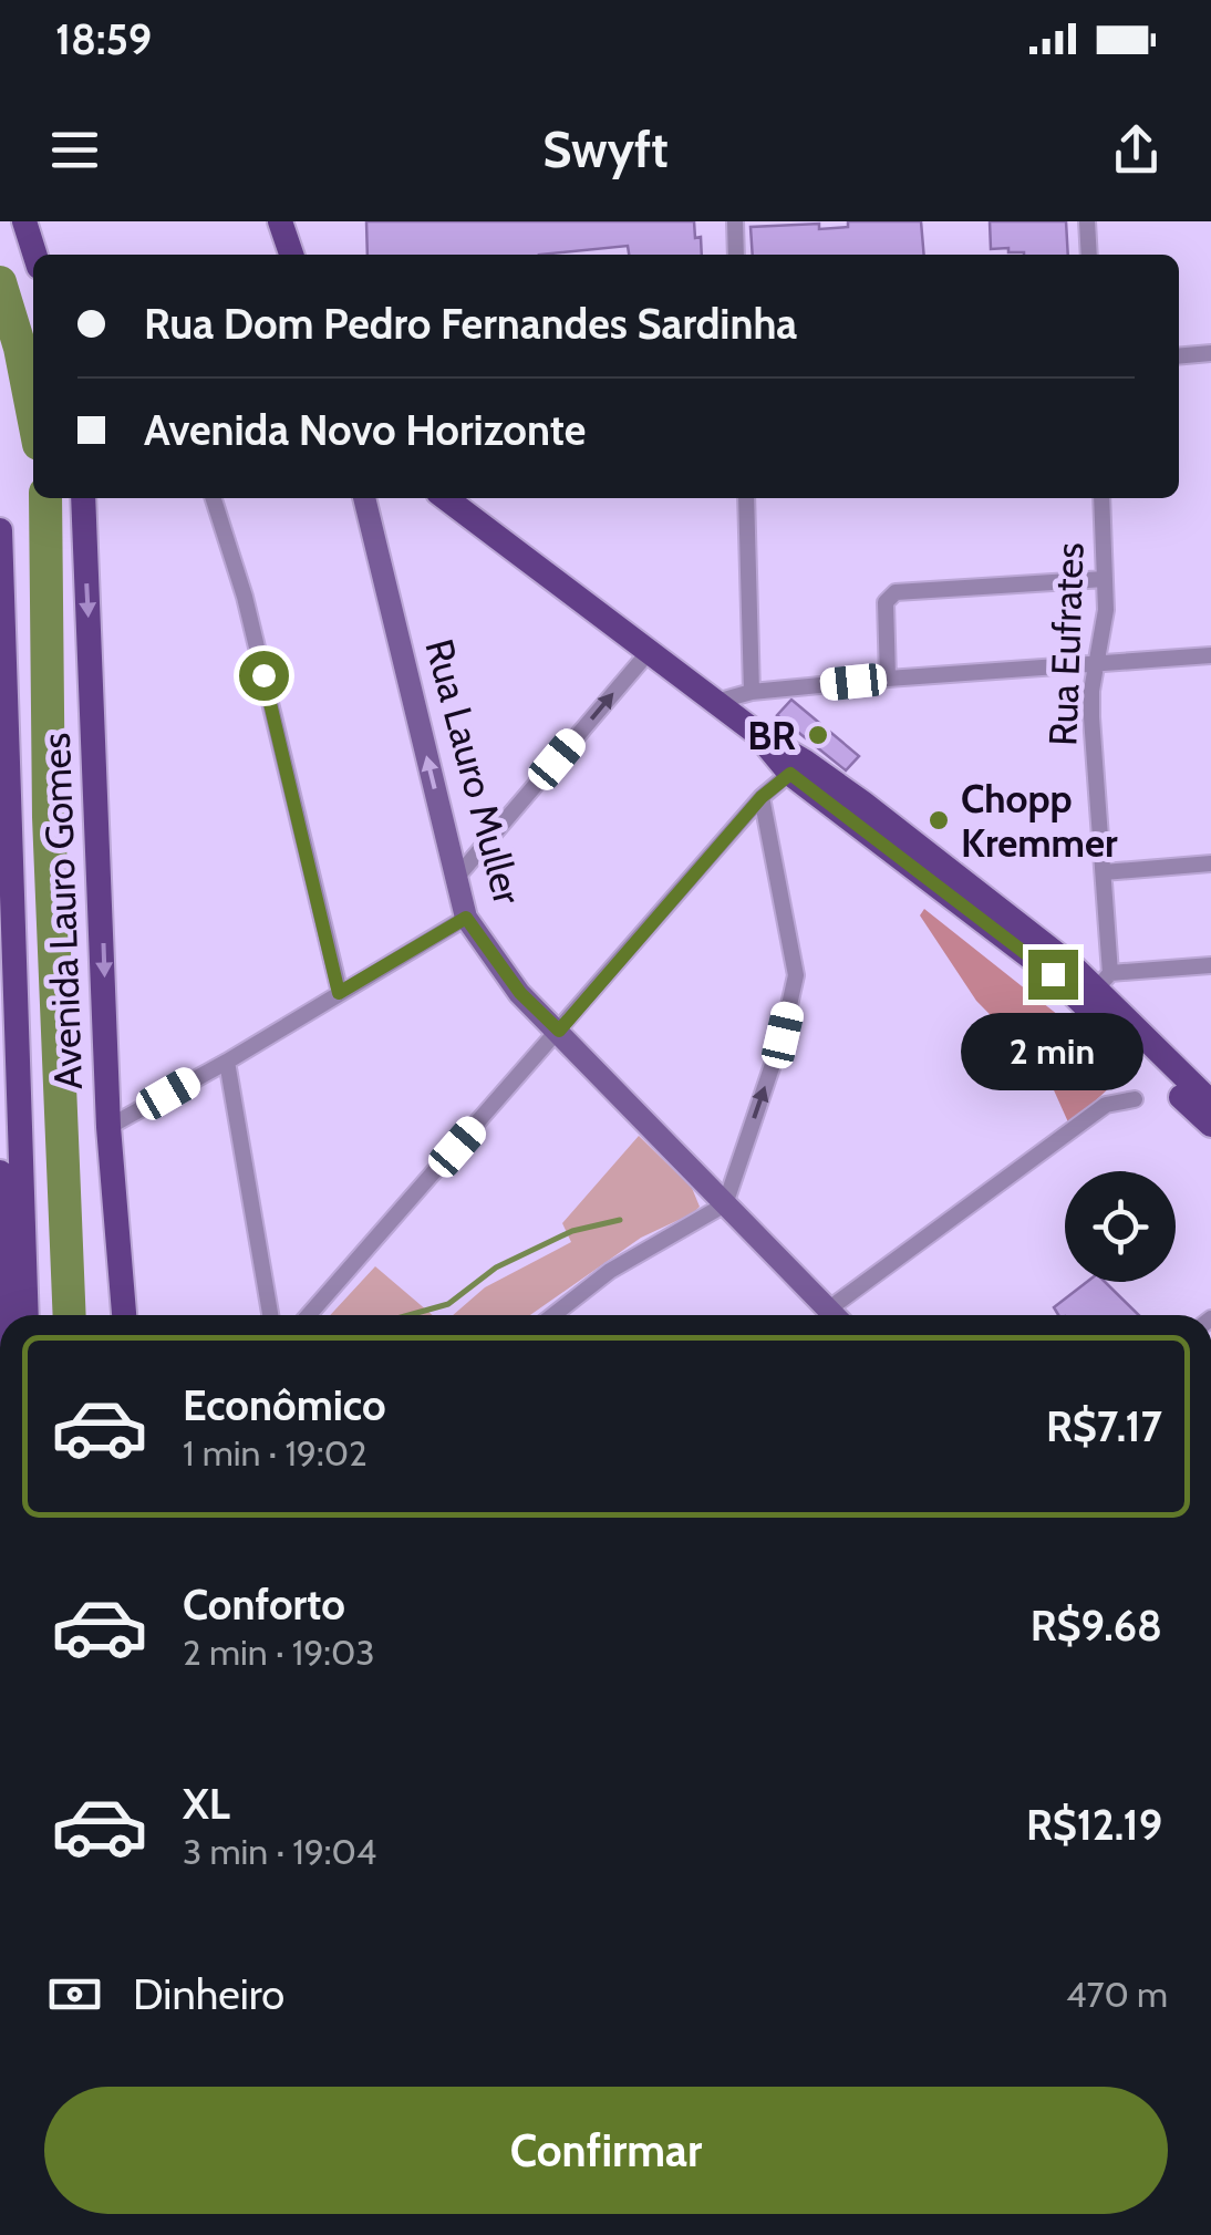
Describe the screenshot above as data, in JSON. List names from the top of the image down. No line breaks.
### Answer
{"streets":{"main road":["Avenida Lauro Gomes"],"street":["Rua Eufrates","Rua Lauro Muller"]},"places":["BR","Chopp Kremmer"],"page":{"status":"18:59","header":"Swyft","banner":["Rua Dom Pedro Fernandes Sardinha","Avenida Novo Horizonte"],"bubble":"2 min","list":[{"name":"Econômico","note":"1 min · 19:02","value":"R$7.17"},{"name":"Conforto","note":"2 min · 19:03","value":"R$9.68"},{"name":"XL","note":"3 min · 19:04","value":"R$12.19"}],"pay":["Dinheiro","470 m"],"buttons":"Confirmar"}}
